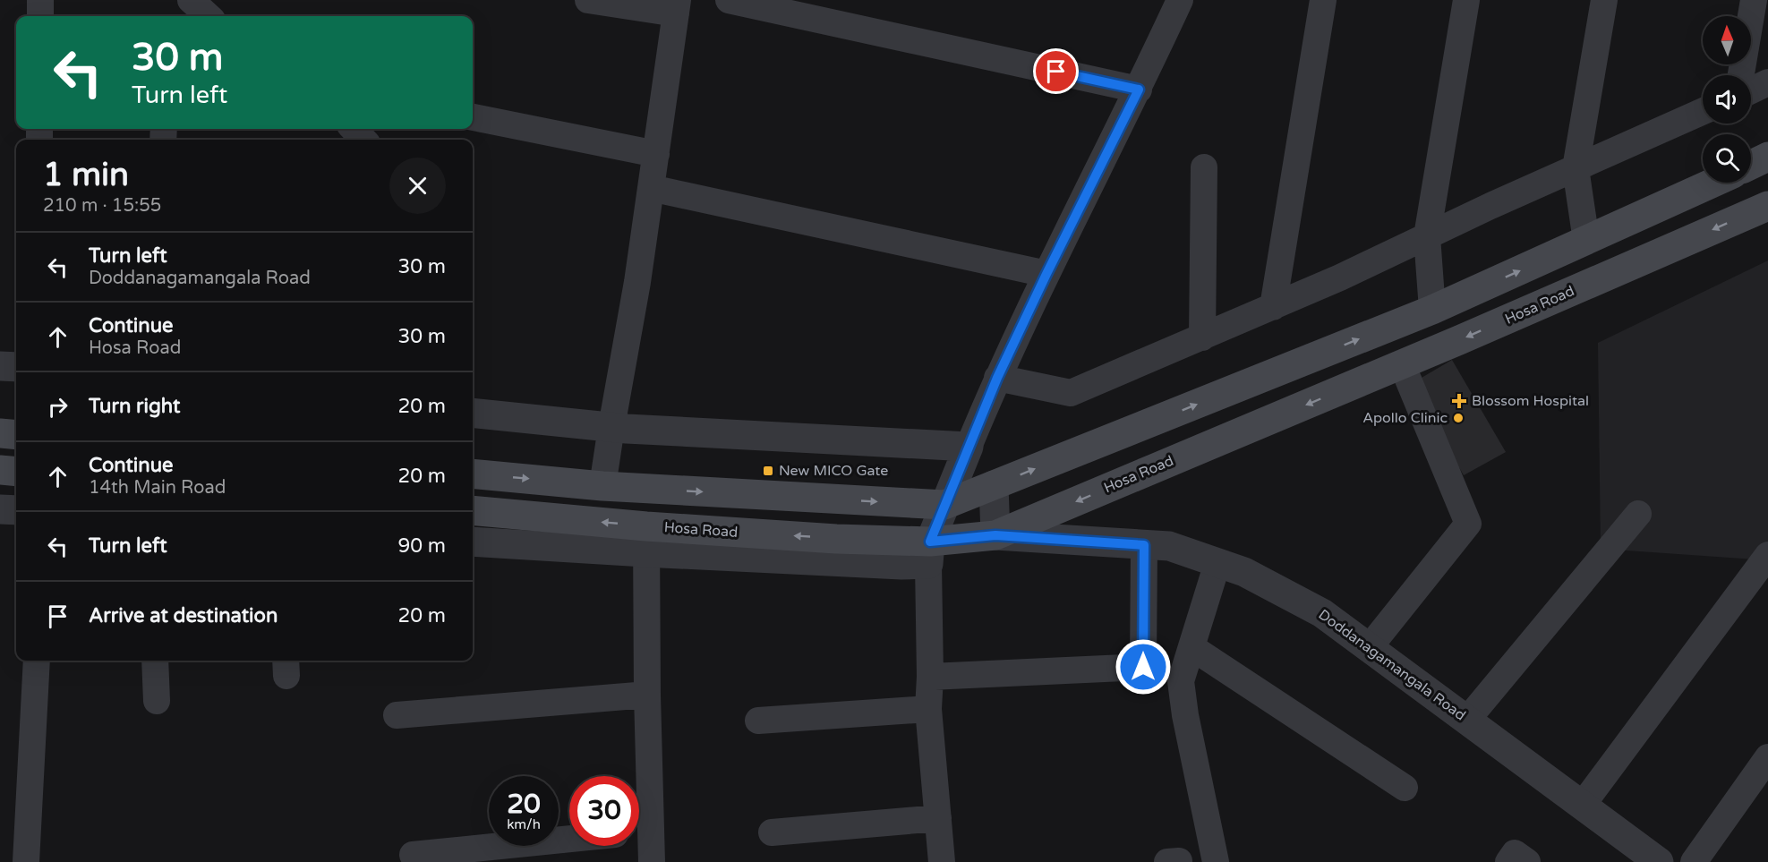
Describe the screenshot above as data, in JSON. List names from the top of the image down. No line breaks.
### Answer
{"streets":{"main road":["Hosa Road"],"street":["Doddanagamangala Road"]},"crossings":[["Hosa Road","Doddanagamangala Road"]],"places":{"health":["Blossom Hospital"],"other":["Apollo Clinic"],"transit":["New MICO Gate"]},"north":"top","page":{"turn":["30 m","Turn left"],"heading":["1 min","210 m · 15:55"],"list":[{"name":"Turn left","note":"Doddanagamangala Road","value":"30 m"},{"name":"Continue","note":"Hosa Road","value":"30 m"},{"name":"Turn right","value":"20 m"},{"name":"Continue","note":"14th Main Road","value":"20 m"},{"name":"Turn left","value":"90 m"},{"name":"Arrive at destination","value":"20 m"}],"speed":"20 km/h","limit":"30"}}
